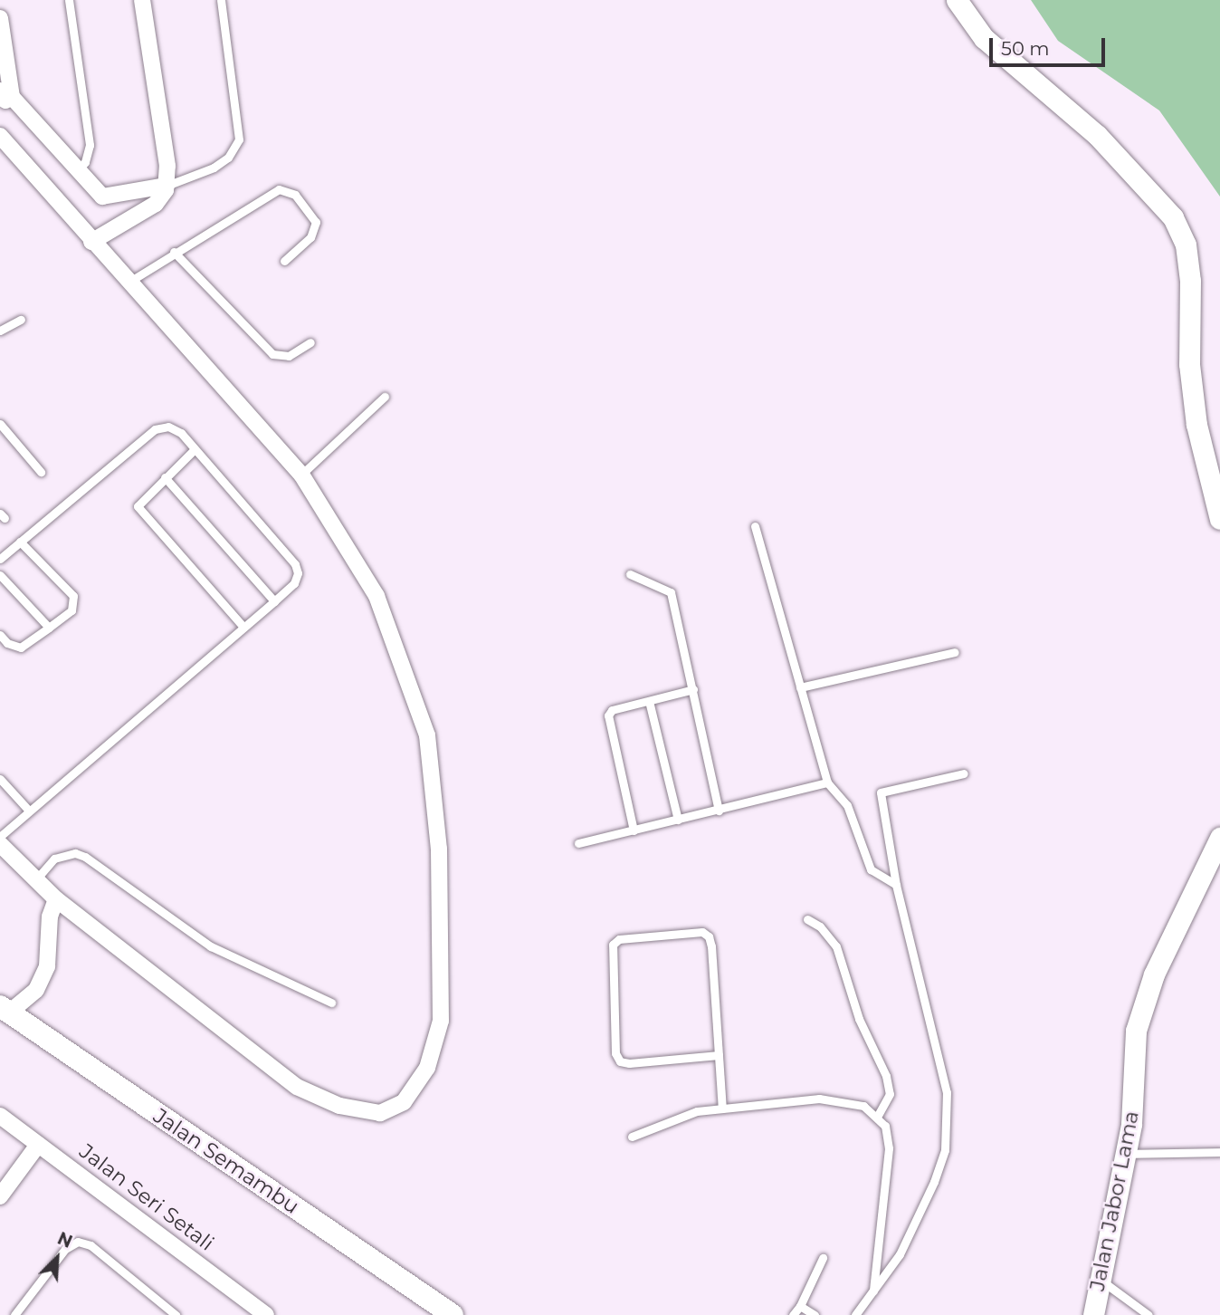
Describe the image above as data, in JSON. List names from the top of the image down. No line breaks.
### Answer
{"streets":{"main road":["Jalan Semambu"],"street":["Jalan Seri Setali","Jalan Jabor Lama"]},"scale_bar":"50 m","north":"top right"}
